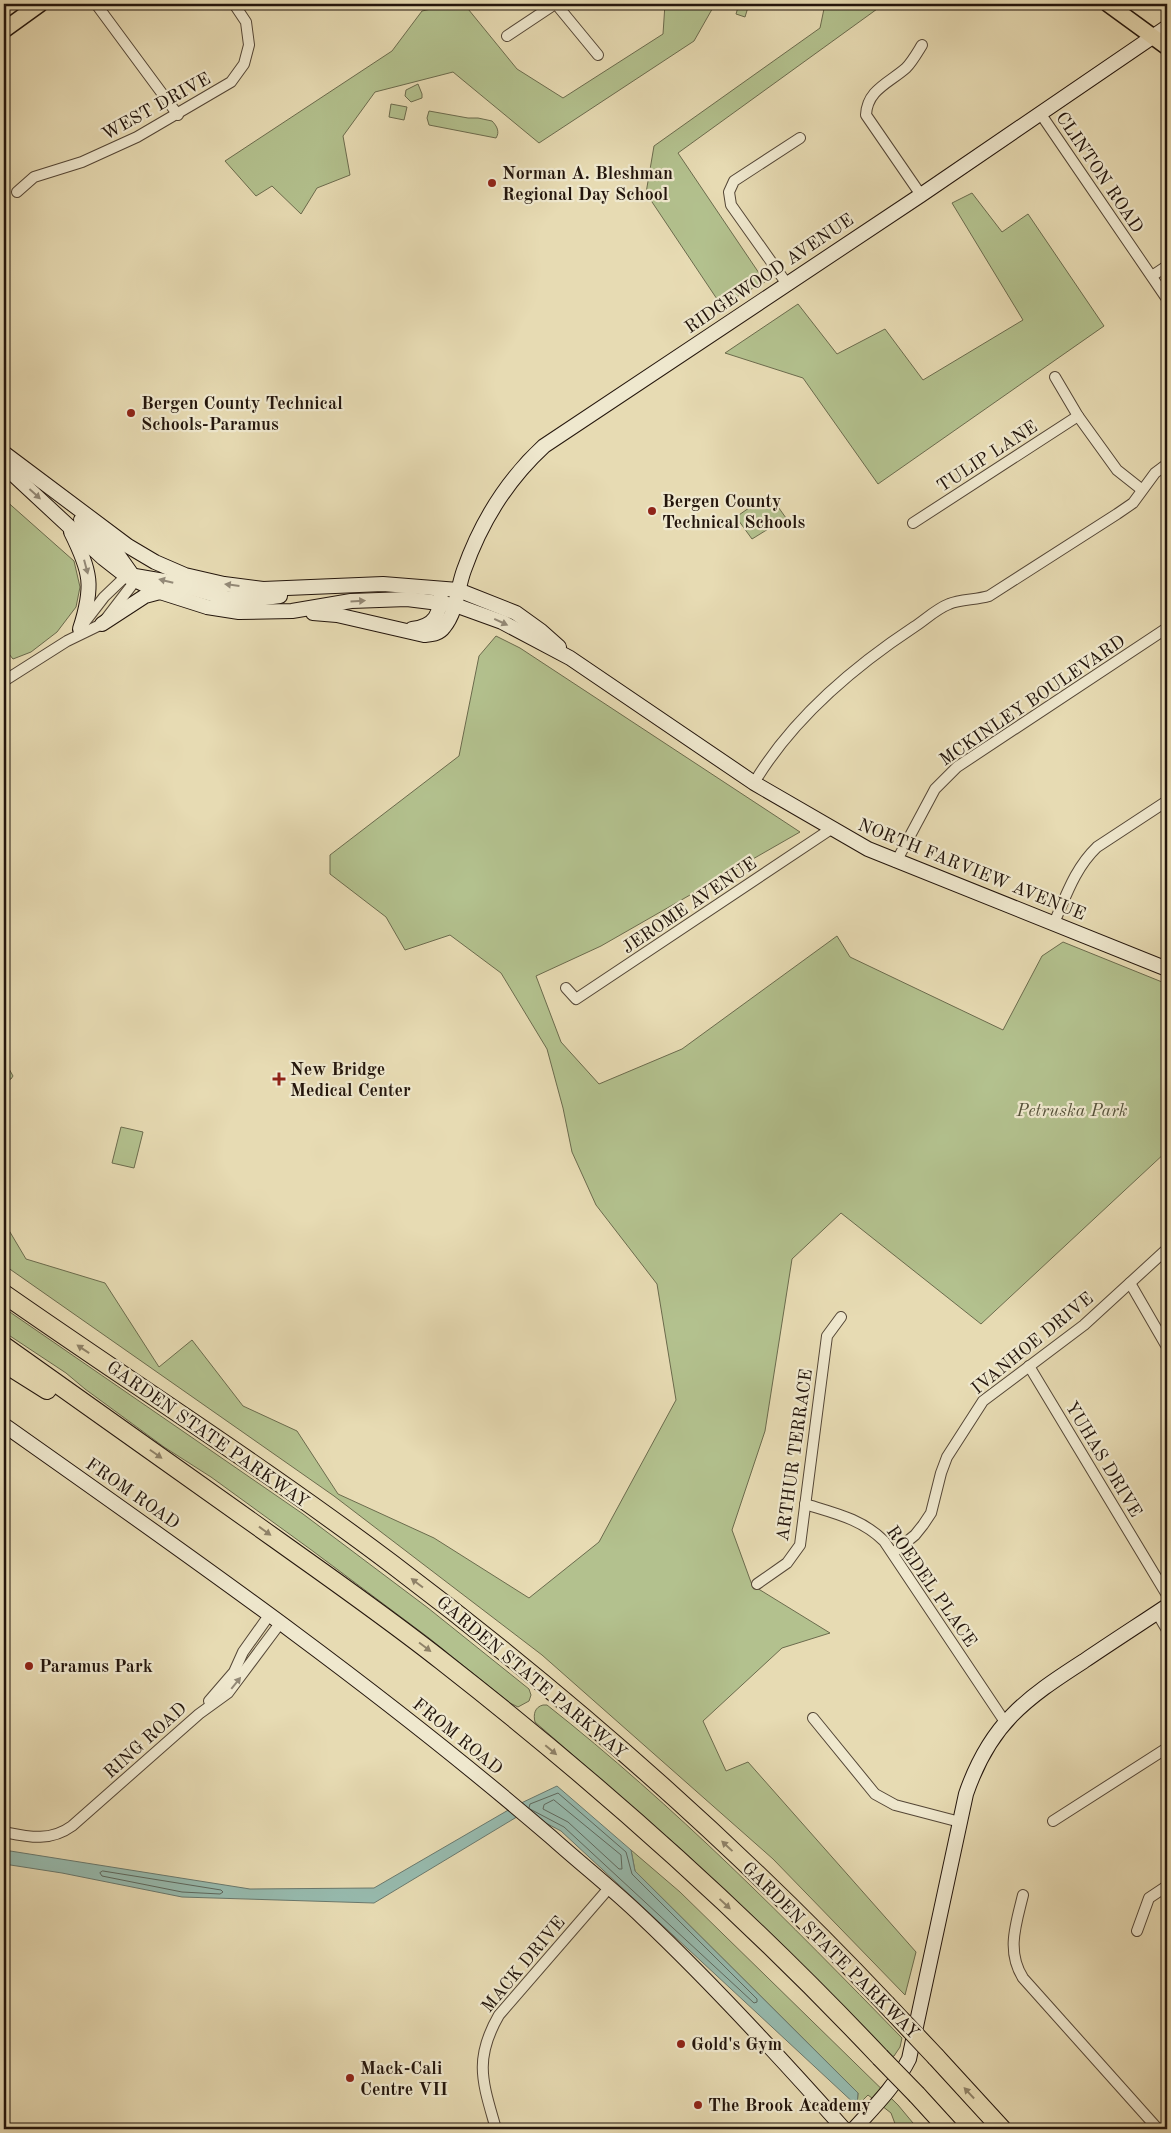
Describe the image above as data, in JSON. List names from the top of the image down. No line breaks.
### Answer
{"streets":{"highway":["GARDEN STATE PARKWAY"],"street":["WEST DRIVE","CLINTON ROAD","RIDGEWOOD AVENUE","TULIP LANE","MCKINLEY BOULEVARD","NORTH FARVIEW AVENUE","JEROME AVENUE","IVANHOE DRIVE","ARTHUR TERRACE","YUHAS DRIVE","FROM ROAD","ROEDEL PLACE","RING ROAD","MACK DRIVE"]},"crossings":[["CLINTON ROAD","RIDGEWOOD AVENUE"],["RIDGEWOOD AVENUE","NORTH FARVIEW AVENUE"],["MCKINLEY BOULEVARD","NORTH FARVIEW AVENUE"],["NORTH FARVIEW AVENUE","JEROME AVENUE"],["IVANHOE DRIVE","YUHAS DRIVE"],["IVANHOE DRIVE","ROEDEL PLACE"],["ARTHUR TERRACE","ROEDEL PLACE"],["FROM ROAD","RING ROAD"],["FROM ROAD","MACK DRIVE"]],"parks":["Petruska Park"],"places":{"other":["Norman A. Bleshman Regional Day School","Bergen County Technical Schools-Paramus","Bergen County Technical Schools","Paramus Park","Gold's Gym","Mack-Cali Centre VII","The Brook Academy"],"health":["New Bridge Medical Center"]}}
